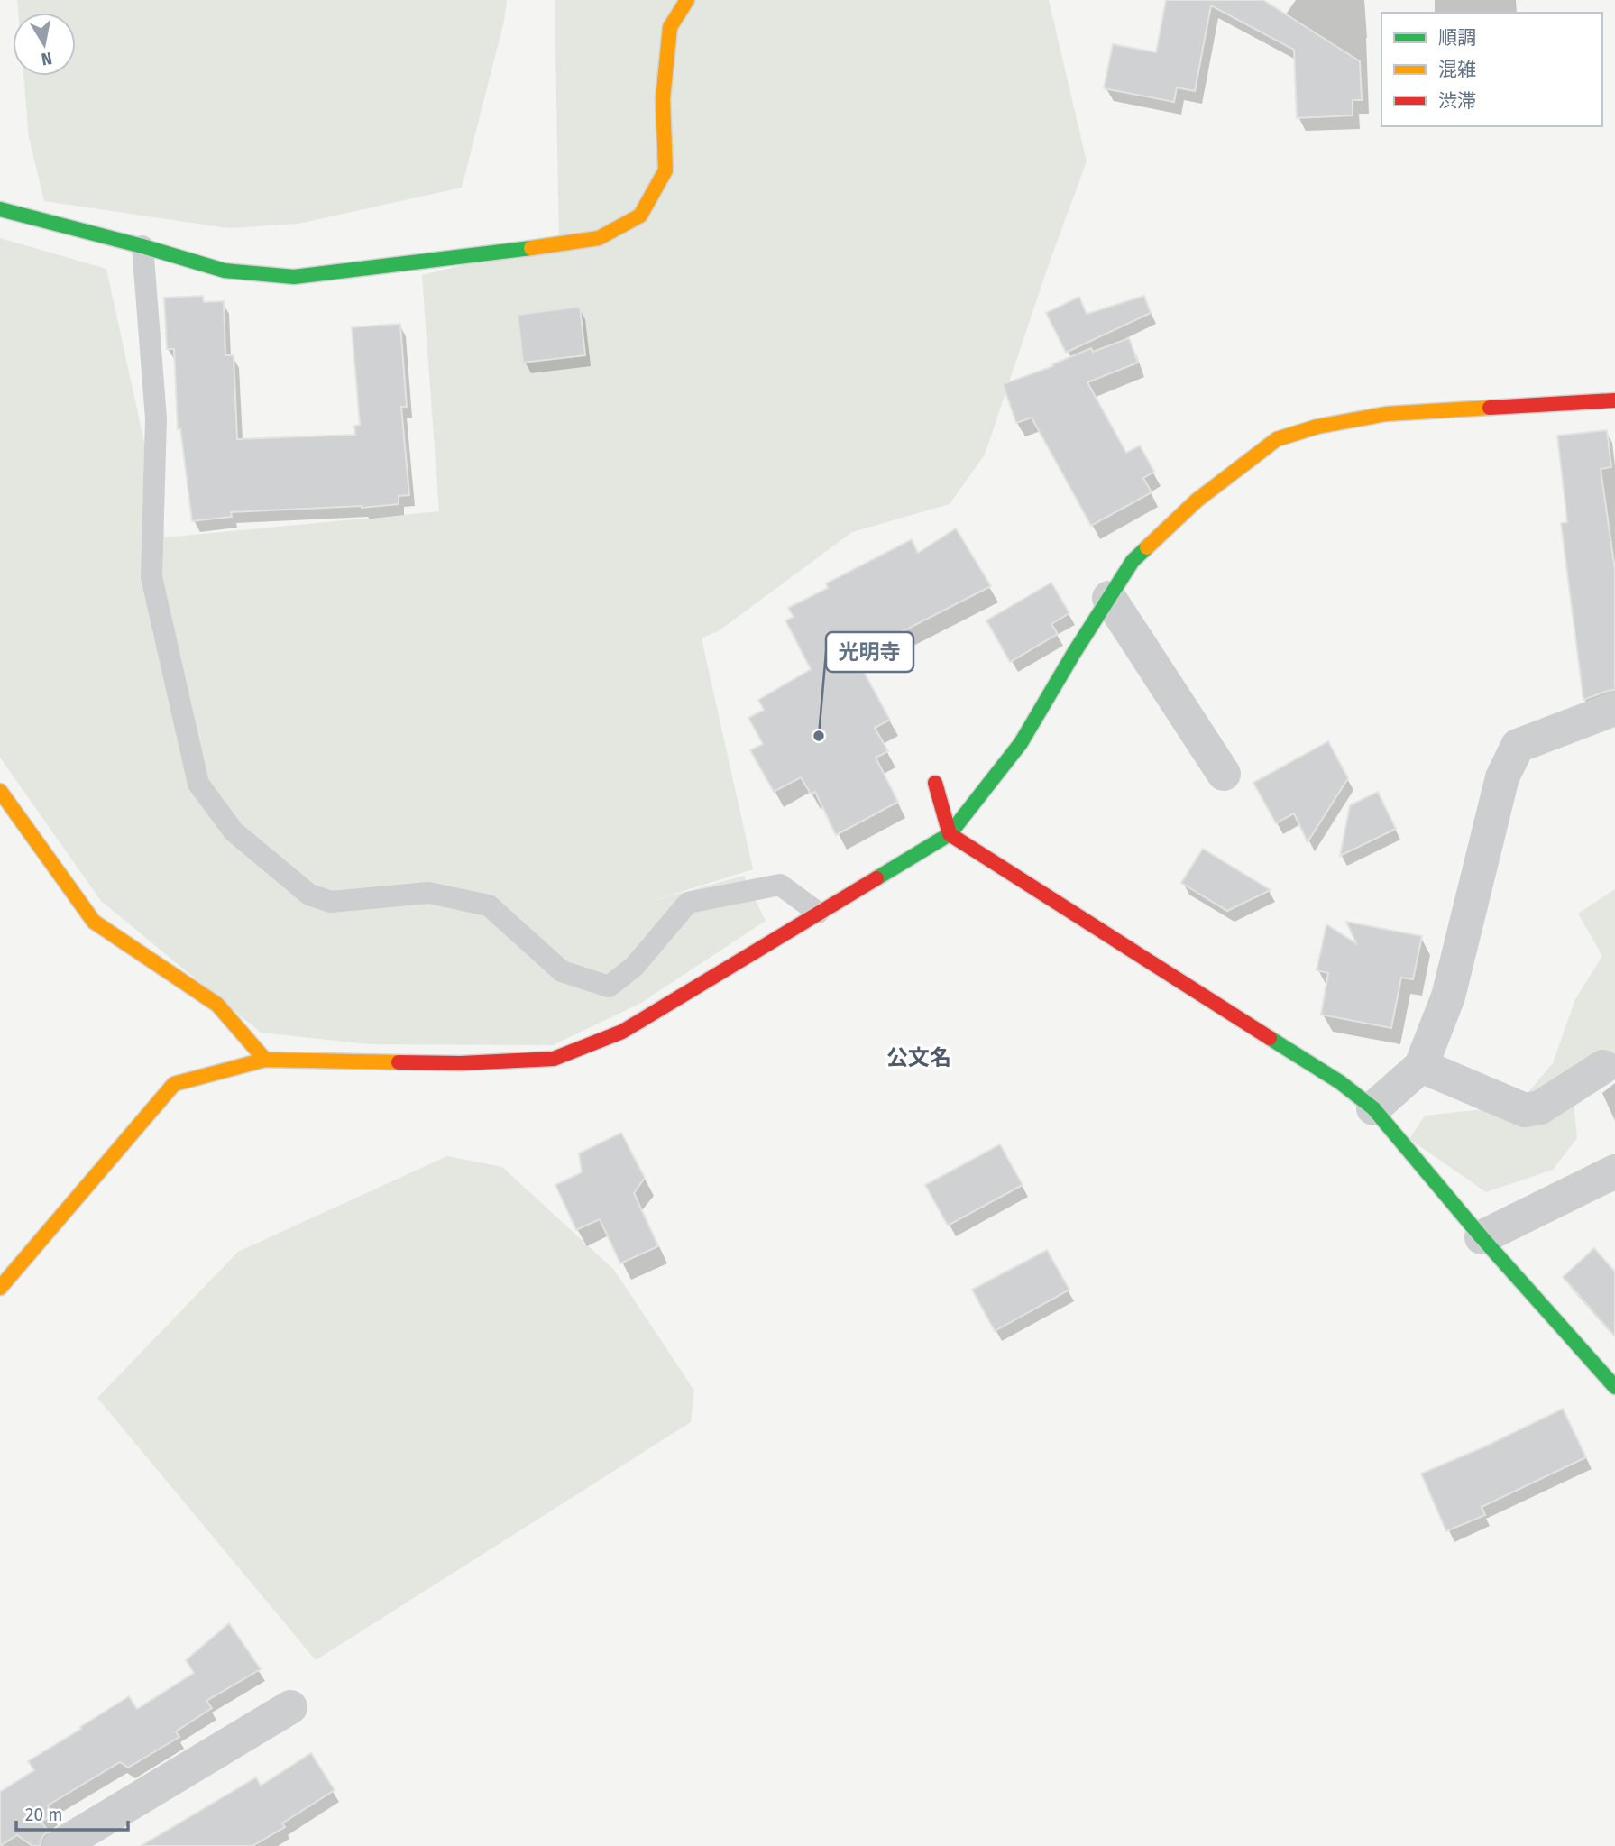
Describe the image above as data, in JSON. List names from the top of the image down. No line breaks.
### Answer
{"districts":["公文名"],"places":["光明寺"],"legend":["順調","混雑","渋滞"],"scale_bar":"20 m","north":"bottom"}
